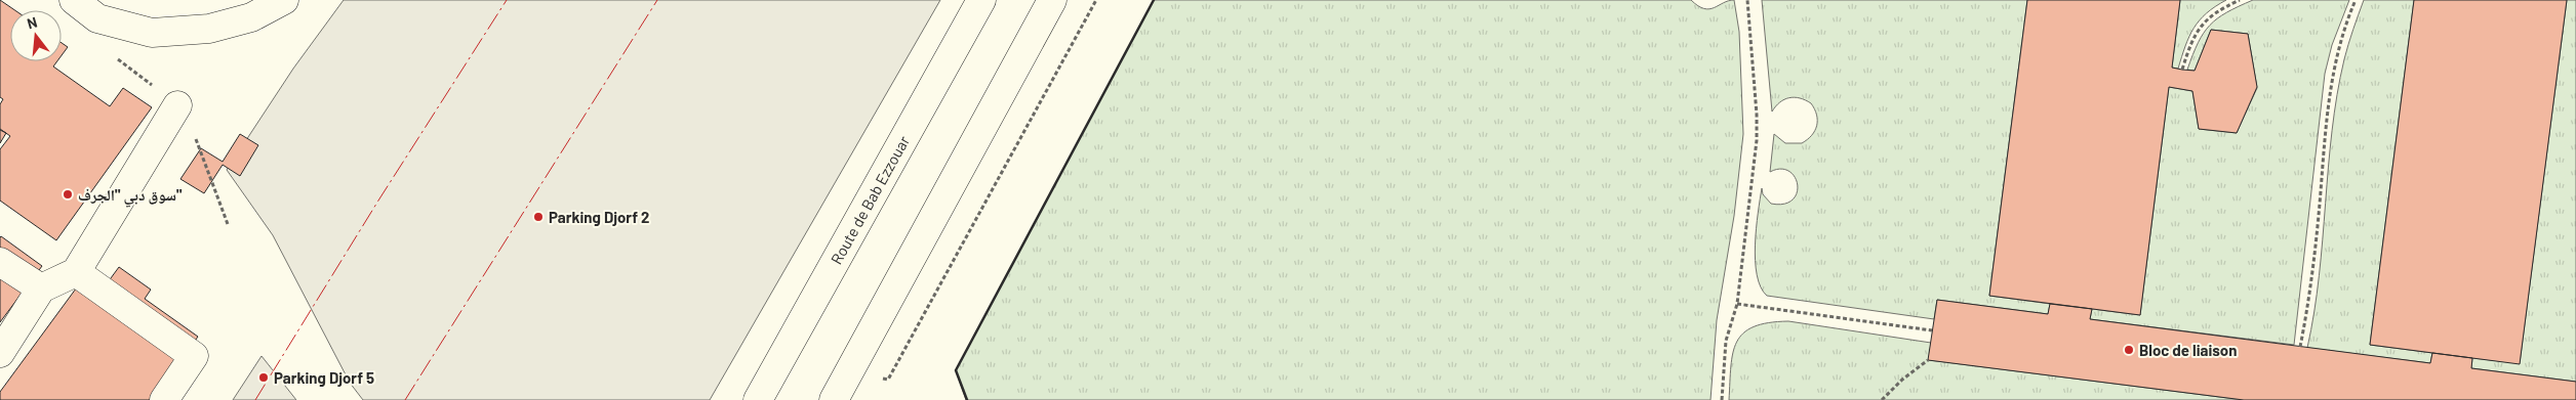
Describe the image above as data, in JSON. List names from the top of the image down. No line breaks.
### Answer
{"streets":{"main road":["Route de Bab Ezzouar"]},"places":["سوق دبي \"الجرف\"","Parking Djorf 2","Bloc de liaison","Parking Djorf 5"],"north":"top"}
